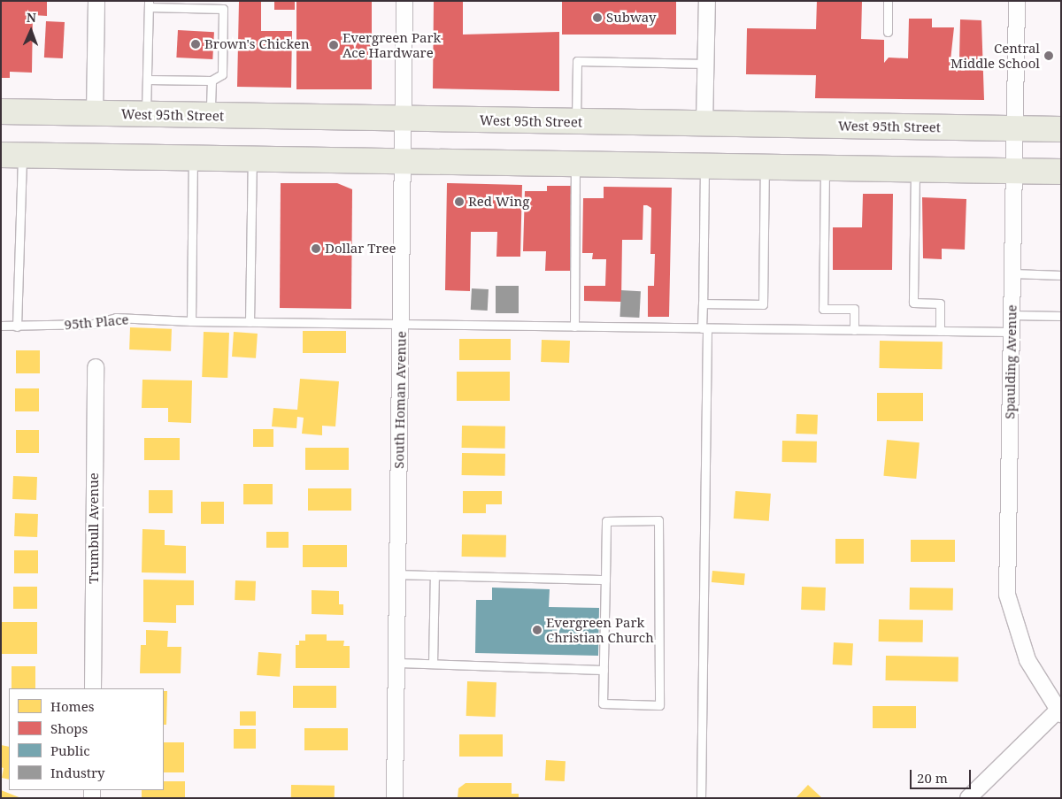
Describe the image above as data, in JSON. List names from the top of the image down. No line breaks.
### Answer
{"streets":{"main road":["West 95th Street"],"street":["Spaulding Avenue","South Homan Avenue","Trumbull Avenue"],"lane":["95th Place"]},"crossings":[["West 95th Street","Spaulding Avenue"],["West 95th Street","South Homan Avenue"],["95th Place","Spaulding Avenue"],["95th Place","South Homan Avenue"]],"places":["Subway","Brown's Chicken","Evergreen Park Ace Hardware","Central Middle School","Red Wing","Dollar Tree","Evergreen Park Christian Church"],"legend":["Homes","Shops","Public","Industry"],"scale_bar":"20 m","north":"top"}
